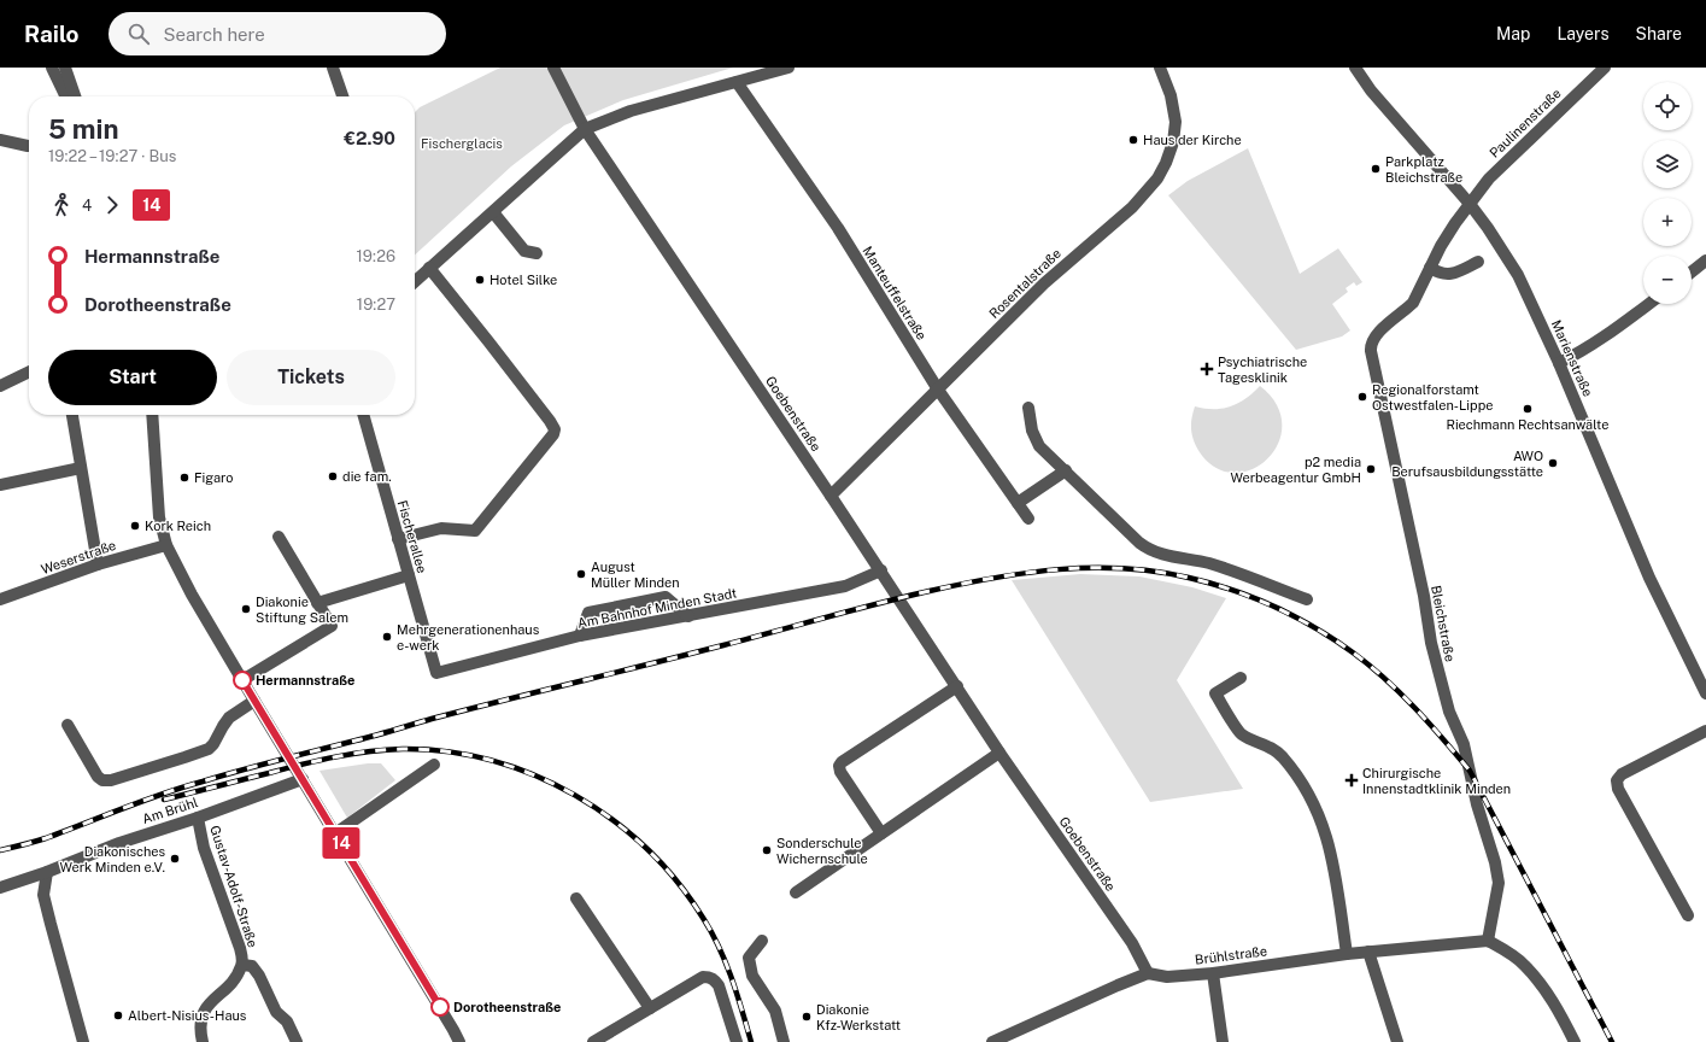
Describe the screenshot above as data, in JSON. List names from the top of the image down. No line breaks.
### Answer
{"streets":{"street":["Paulinenstraße","Rosentalstraße","Manteuffelstraße","Marienstraße","Goebenstraße","Fischerallee","Weserstraße","Am Bahnhof Minden Stadt","Bleichstraße","Am Brühl","Gustav-Adolf-Straße","Brühlstraße"]},"crossings":[["Paulinenstraße","Marienstraße"],["Paulinenstraße","Bleichstraße"],["Rosentalstraße","Manteuffelstraße"],["Rosentalstraße","Goebenstraße"],["Marienstraße","Bleichstraße"],["Goebenstraße","Am Bahnhof Minden Stadt"],["Goebenstraße","Brühlstraße"],["Fischerallee","Am Bahnhof Minden Stadt"],["Bleichstraße","Brühlstraße"],["Am Brühl","Gustav-Adolf-Straße"]],"parks":["Fischerglacis"],"places":{"other":["Haus der Kirche","Parkplatz Bleichstraße","Hotel Silke","Regionalforstamt Ostwestfalen-Lippe","Riechmann Rechtsanwälte","AWO Berufsausbildungsstätte","p2 media Werbeagentur GmbH","die fam.","Figaro","Kork Reich","August Müller Minden","Diakonie Stiftung Salem","Mehrgenerationenhaus e-werk","Hermannstraße","Sonderschule Wichernschule","Diakonisches Werk Minden e.V.","Dorotheenstraße","Albert-Nisius-Haus","Diakonie Kfz-Werkstatt"],"health":["Psychiatrische Tagesklinik","Chirurgische Innenstadtklinik Minden"]},"lines":["bus line 14"],"page":{"header":"Railo","search":"Search here","nav":["Map","Layers","Share"],"on_map":"14","map_buttons":["+","−"],"heading":["5 min","19:22 – 19:27 · Bus","€2.90"],"legs":["4","14"],"list":[{"name":"Hermannstraße","value":"19:26"},{"name":"Dorotheenstraße","value":"19:27"}],"buttons":["Start","Tickets"]}}
